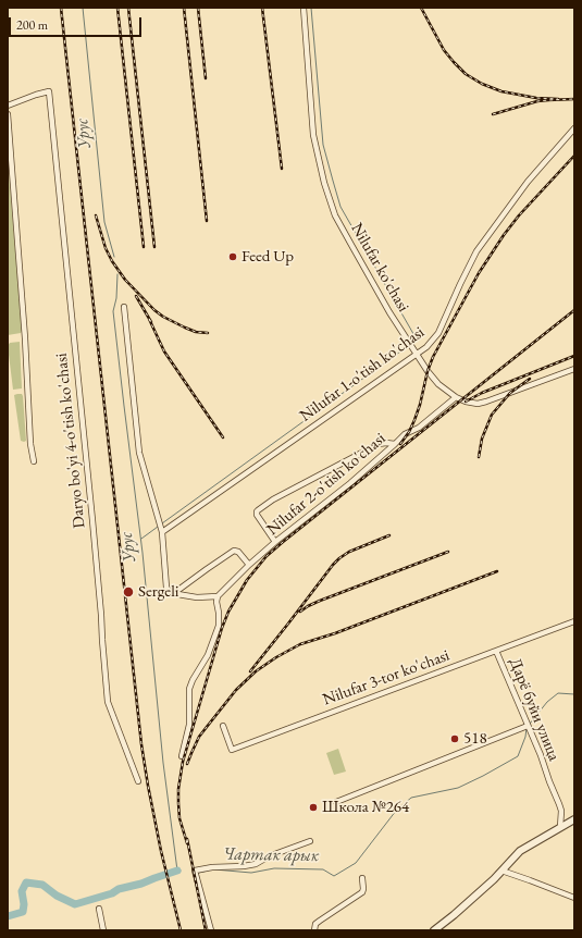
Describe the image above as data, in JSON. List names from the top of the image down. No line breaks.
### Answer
{"streets":{"street":["Nilufar ko'chasi","Nilufar 1-o'tish ko'chasi","Daryo bo'yi 4-o'tish ko'chasi","Nilufar 2-o'tish ko'chasi","Nilufar 3-tor ko'chasi","Дарё буйи улица"]},"crossings":[["Nilufar ko'chasi","Nilufar 1-o'tish ko'chasi"],["Nilufar ko'chasi","Nilufar 2-o'tish ko'chasi"],["Nilufar 3-tor ko'chasi","Дарё буйи улица"]],"water":["Урус","Чартак арык"],"places":["Feed Up","Sergeli","518","Школа №264"],"scale_bar":"200 m"}
